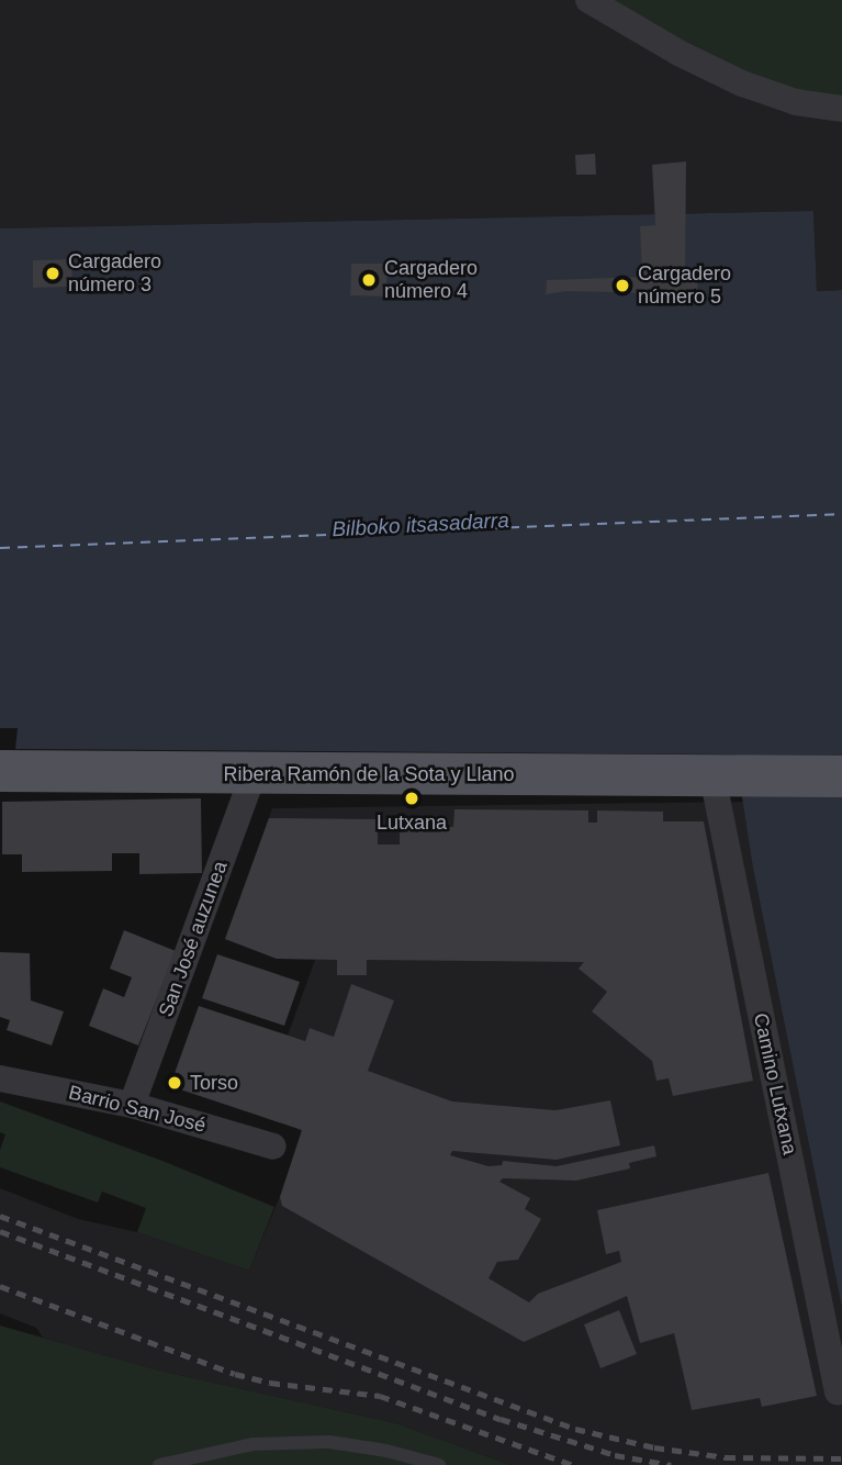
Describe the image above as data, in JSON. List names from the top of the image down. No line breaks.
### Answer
{"streets":{"main road":["Ribera Ramón de la Sota y Llano"],"street":["San José auzunea","Camino Lutxana","Barrio San José"]},"crossings":[["Ribera Ramón de la Sota y Llano","San José auzunea"],["Ribera Ramón de la Sota y Llano","Camino Lutxana"],["San José auzunea","Barrio San José"]],"water":["Bilboko itsasadarra"],"places":["Cargadero número 3","Cargadero número 4","Cargadero número 5","Lutxana","Torso"]}
